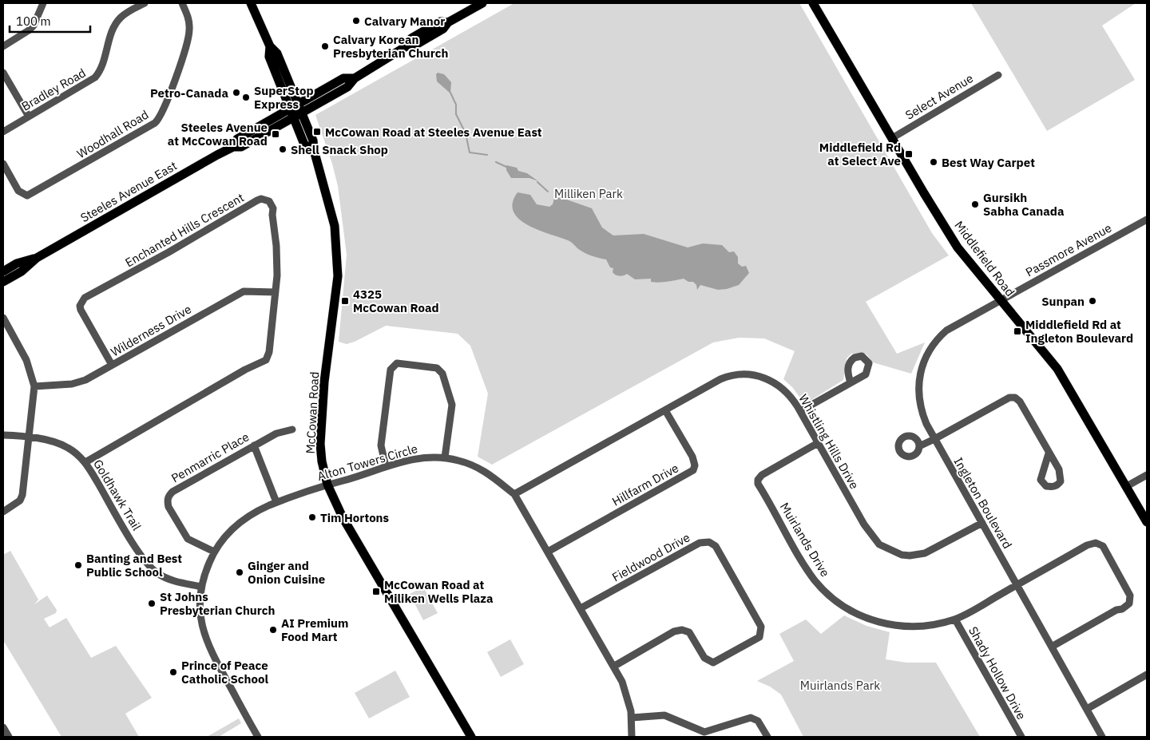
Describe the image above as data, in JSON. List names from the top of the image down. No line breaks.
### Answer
{"streets":{"main road":["Steeles Avenue East","Middlefield Road","McCowan Road"],"street":["Bradley Road","Select Avenue","Woodhall Road","Enchanted Hills Crescent","Passmore Avenue","Wilderness Drive","Whistling Hills Drive","Penmarric Place","Alton Towers Circle","Hillfarm Drive","Goldhawk Trail","Ingleton Boulevard","Muirlands Drive","Fieldwood Drive","Shady Hollow Drive"]},"crossings":[["Select Avenue","Middlefield Road"],["Steeles Avenue East","McCowan Road"],["Enchanted Hills Crescent","Wilderness Drive"],["Enchanted Hills Crescent","Goldhawk Trail"],["Passmore Avenue","Middlefield Road"],["Passmore Avenue","Ingleton Boulevard"],["Middlefield Road","Ingleton Boulevard"],["McCowan Road","Alton Towers Circle"],["Whistling Hills Drive","Alton Towers Circle"],["Whistling Hills Drive","Hillfarm Drive"],["Whistling Hills Drive","Ingleton Boulevard"],["Whistling Hills Drive","Muirlands Drive"],["Penmarric Place","Alton Towers Circle"],["Alton Towers Circle","Hillfarm Drive"],["Alton Towers Circle","Goldhawk Trail"],["Alton Towers Circle","Fieldwood Drive"],["Ingleton Boulevard","Muirlands Drive"],["Muirlands Drive","Shady Hollow Drive"]],"parks":["Milliken Park","Muirlands Park"],"places":{"other":["Calvary Manor","Calvary Korean Presbyterian Church","Petro-Canada","SuperStop Express","Shell Snack Shop","Best Way Carpet","Gursikh Sabha Canada","Sunpan","Tim Hortons","Banting and Best Public School","Ginger and Onion Cuisine","St Johns Presbyterian Church","AI Premium Food Mart","Prince of Peace Catholic School"],"transit":["McCowan Road at Steeles Avenue East","Steeles Avenue at McCowan Road","Middlefield Rd at Select Ave","4325 McCowan Road","Middlefield Rd at Ingleton Boulevard","McCowan Road at Miliken Wells Plaza"]},"scale_bar":"100 m"}
